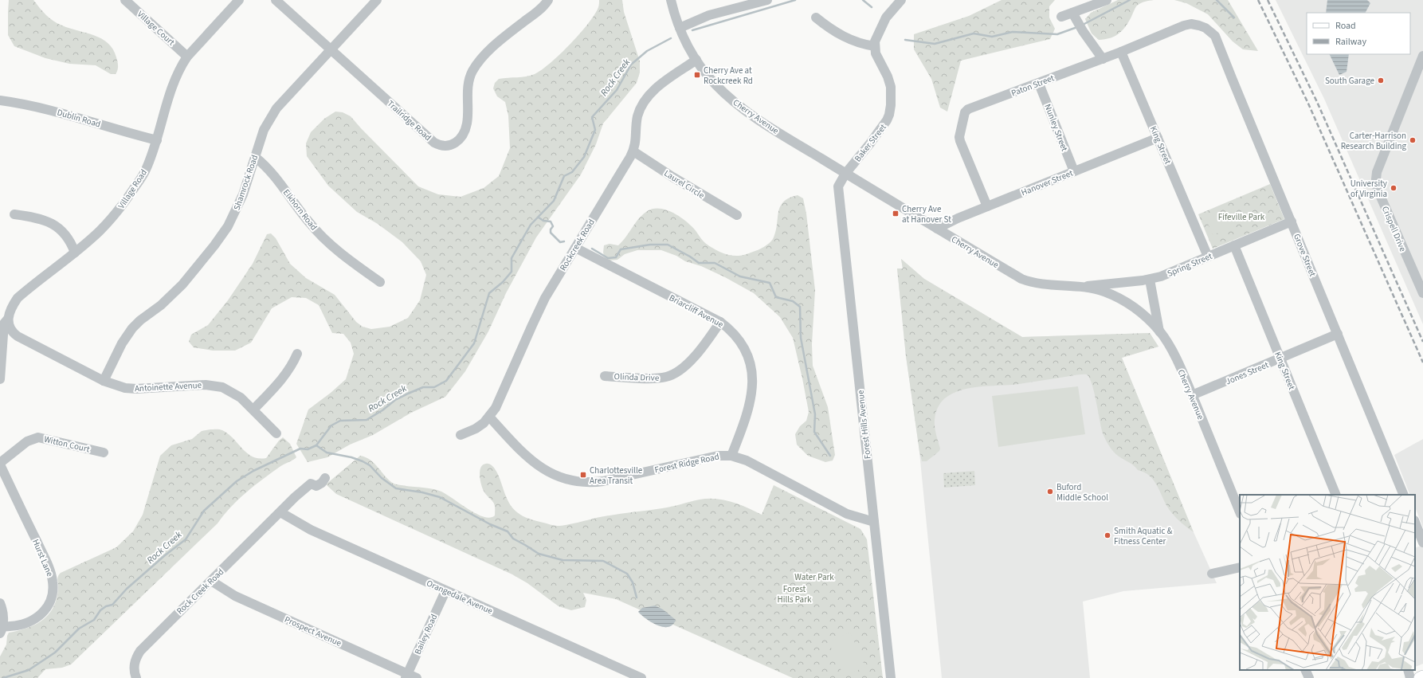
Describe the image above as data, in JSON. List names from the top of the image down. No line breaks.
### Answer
{"streets":{"street":["Village Court","Paton Street","Cherry Avenue","Dublin Road","Trailridge Road","Nunley Street","Baker Street","King Street","Shamrock Road","Hanover Street","Laurel Circle","Village Road","Elkhorn Road","Crispell Drive","Rockcreek Road","Grove Street","Spring Street","Briarcliff Avenue","Jones Street","Olinda Drive","Antoinette Avenue","Forest Hills Avenue","Witton Court","Forest Ridge Road","Hurst Lane","Rock Creek Road","Orangedale Avenue","Prospect Avenue","Bailey Road"]},"crossings":[["Village Court","Village Road"],["Paton Street","Nunley Street"],["Paton Street","King Street"],["Paton Street","Hanover Street"],["Paton Street","Grove Street"],["Cherry Avenue","Baker Street"],["Cherry Avenue","Hanover Street"],["Cherry Avenue","Rockcreek Road"],["Cherry Avenue","Spring Street"],["Cherry Avenue","Jones Street"],["Cherry Avenue","Forest Hills Avenue"],["Dublin Road","Village Road"],["Trailridge Road","Shamrock Road"],["Nunley Street","Hanover Street"],["Baker Street","Forest Hills Avenue"],["King Street","Hanover Street"],["King Street","Spring Street"],["King Street","Jones Street"],["Shamrock Road","Elkhorn Road"],["Shamrock Road","Antoinette Avenue"],["Laurel Circle","Rockcreek Road"],["Village Road","Antoinette Avenue"],["Rockcreek Road","Briarcliff Avenue"],["Rockcreek Road","Forest Ridge Road"],["Grove Street","Spring Street"],["Grove Street","Jones Street"],["Briarcliff Avenue","Olinda Drive"],["Briarcliff Avenue","Forest Ridge Road"],["Forest Hills Avenue","Forest Ridge Road"],["Witton Court","Hurst Lane"],["Rock Creek Road","Orangedale Avenue"],["Rock Creek Road","Prospect Avenue"],["Orangedale Avenue","Bailey Road"],["Prospect Avenue","Bailey Road"]],"water":["Rock Creek"],"parks":["Fifeville Park","Water Park","Forest Hills Park"],"places":{"transit":["Cherry Ave at Rockcreek Rd","Cherry Ave at Hanover St","Charlottesville Area Transit"],"other":["South Garage","Carter-Harrison Research Building","University of Virginia","Buford Middle School","Smith Aquatic & Fitness Center"]},"legend":["Road","Railway"]}
